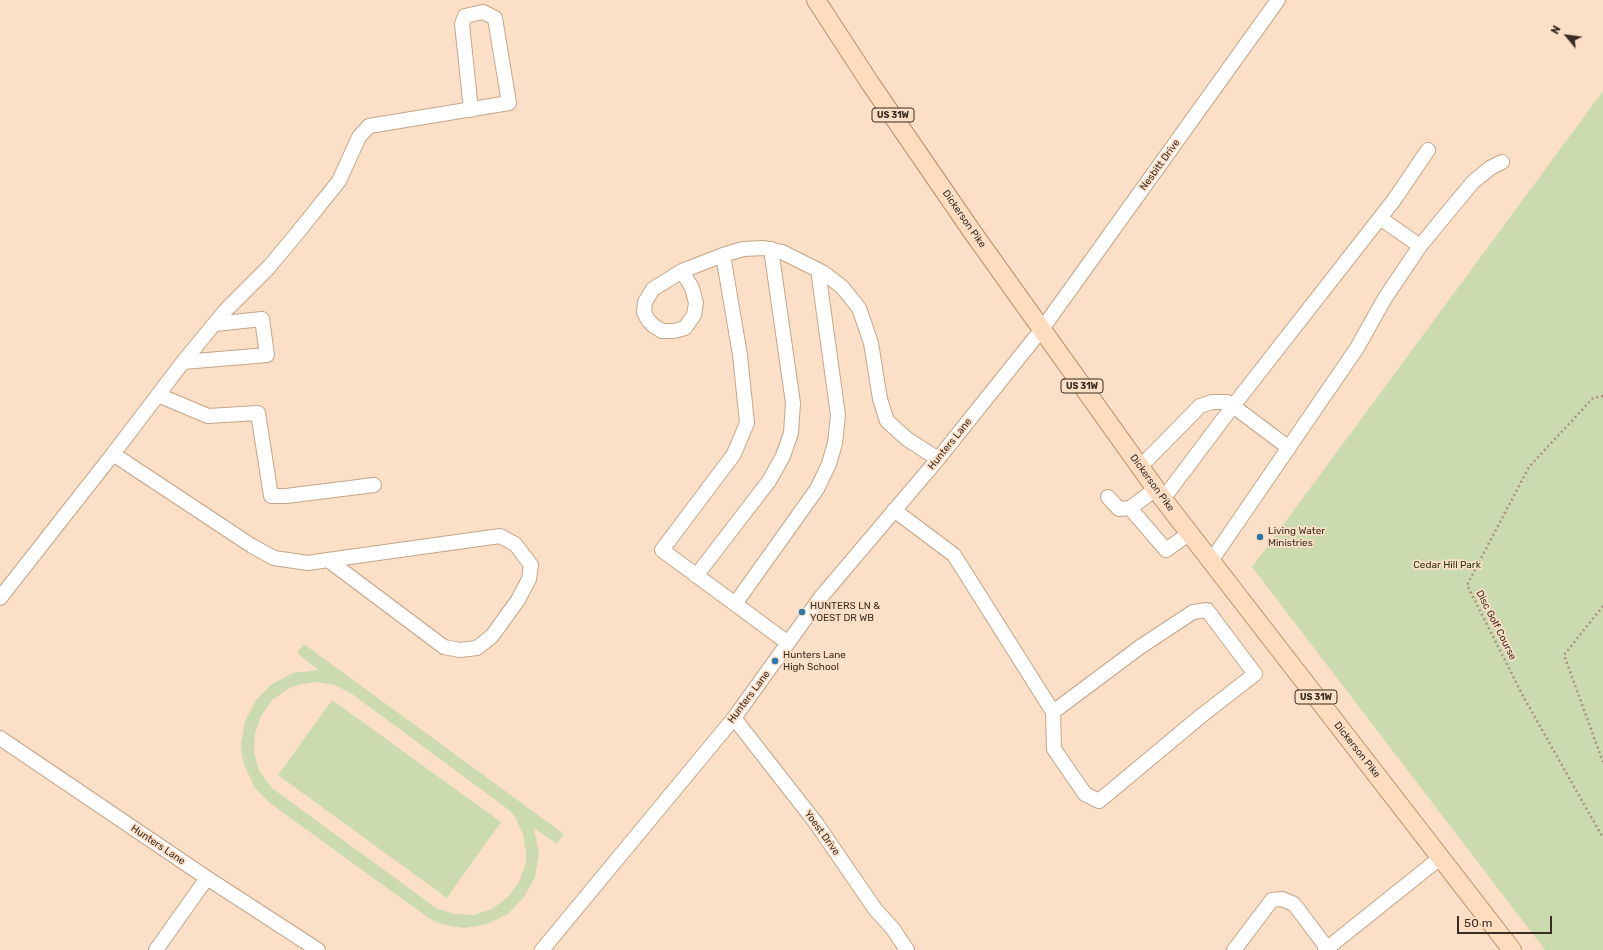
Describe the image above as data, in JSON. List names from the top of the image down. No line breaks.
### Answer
{"streets":{"main road":["US 31W","Dickerson Pike"],"street":["Nesbitt Drive","Hunters Lane","Yoest Drive"],"path":["Disc Golf Course"]},"crossings":[["Nesbitt Drive","Dickerson Pike"],["Nesbitt Drive","Hunters Lane"],["Dickerson Pike","Hunters Lane"],["Hunters Lane","Yoest Drive"]],"parks":["Cedar Hill Park"],"places":["Living Water Ministries","HUNTERS LN & YOEST DR WB","Hunters Lane High School"],"scale_bar":"50 m","north":"top left"}
